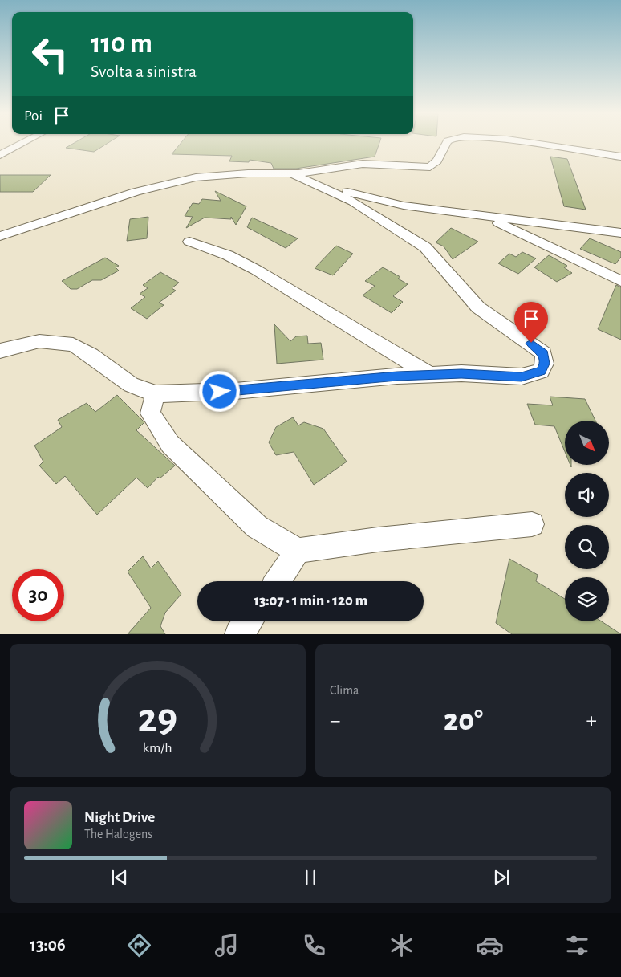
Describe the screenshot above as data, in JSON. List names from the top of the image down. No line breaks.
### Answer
{"north":"bottom right","page":{"turn":["110 m","Svolta a sinistra"],"then":"Poi","limit":"30","trip":"13:07 · 1 min · 120 m","tile":"Clima","heat":["−","20°","+"],"song":["Night Drive","The Halogens"],"tabs":"13:06","gauge":["29","km/h"]}}
